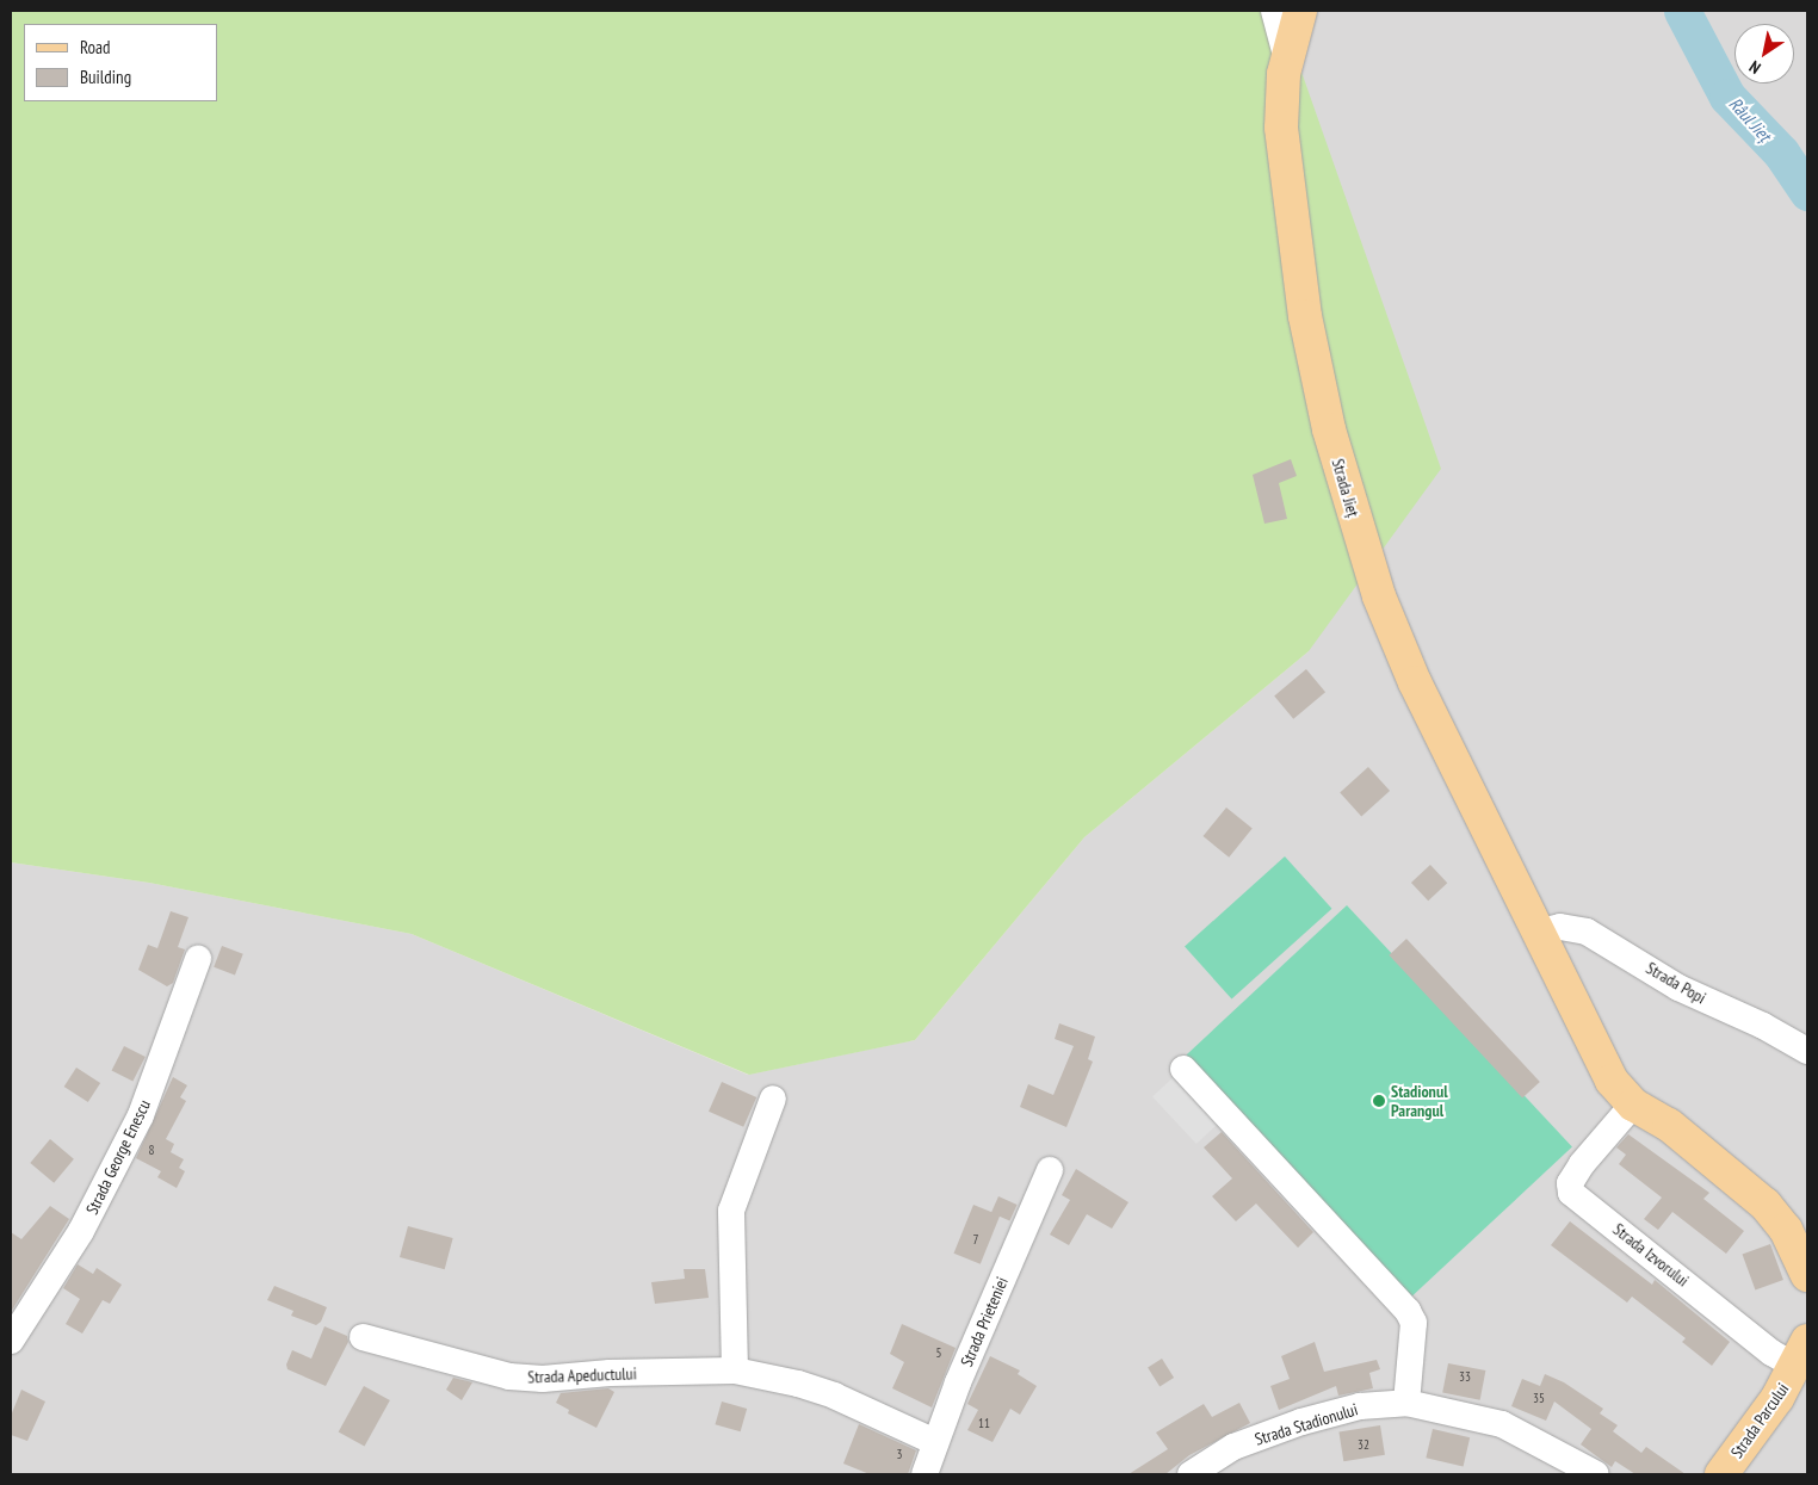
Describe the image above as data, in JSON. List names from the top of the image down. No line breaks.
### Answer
{"streets":{"main road":["Strada Jieț","Strada Parcului"],"street":["Strada Popi","Strada George Enescu","Strada Izvorului","Strada Prieteniei","Strada Apeductului","Strada Stadionului"]},"crossings":[["Strada Jieț","Strada Popi"],["Strada Izvorului","Strada Parcului"],["Strada Prieteniei","Strada Apeductului"]],"water":["Râul Jieț"],"places":["Stadionul Parangul"],"house_numbers":["8","7","5","33","35","11","32","3"],"legend":["Road","Building"],"north":"bottom left"}
